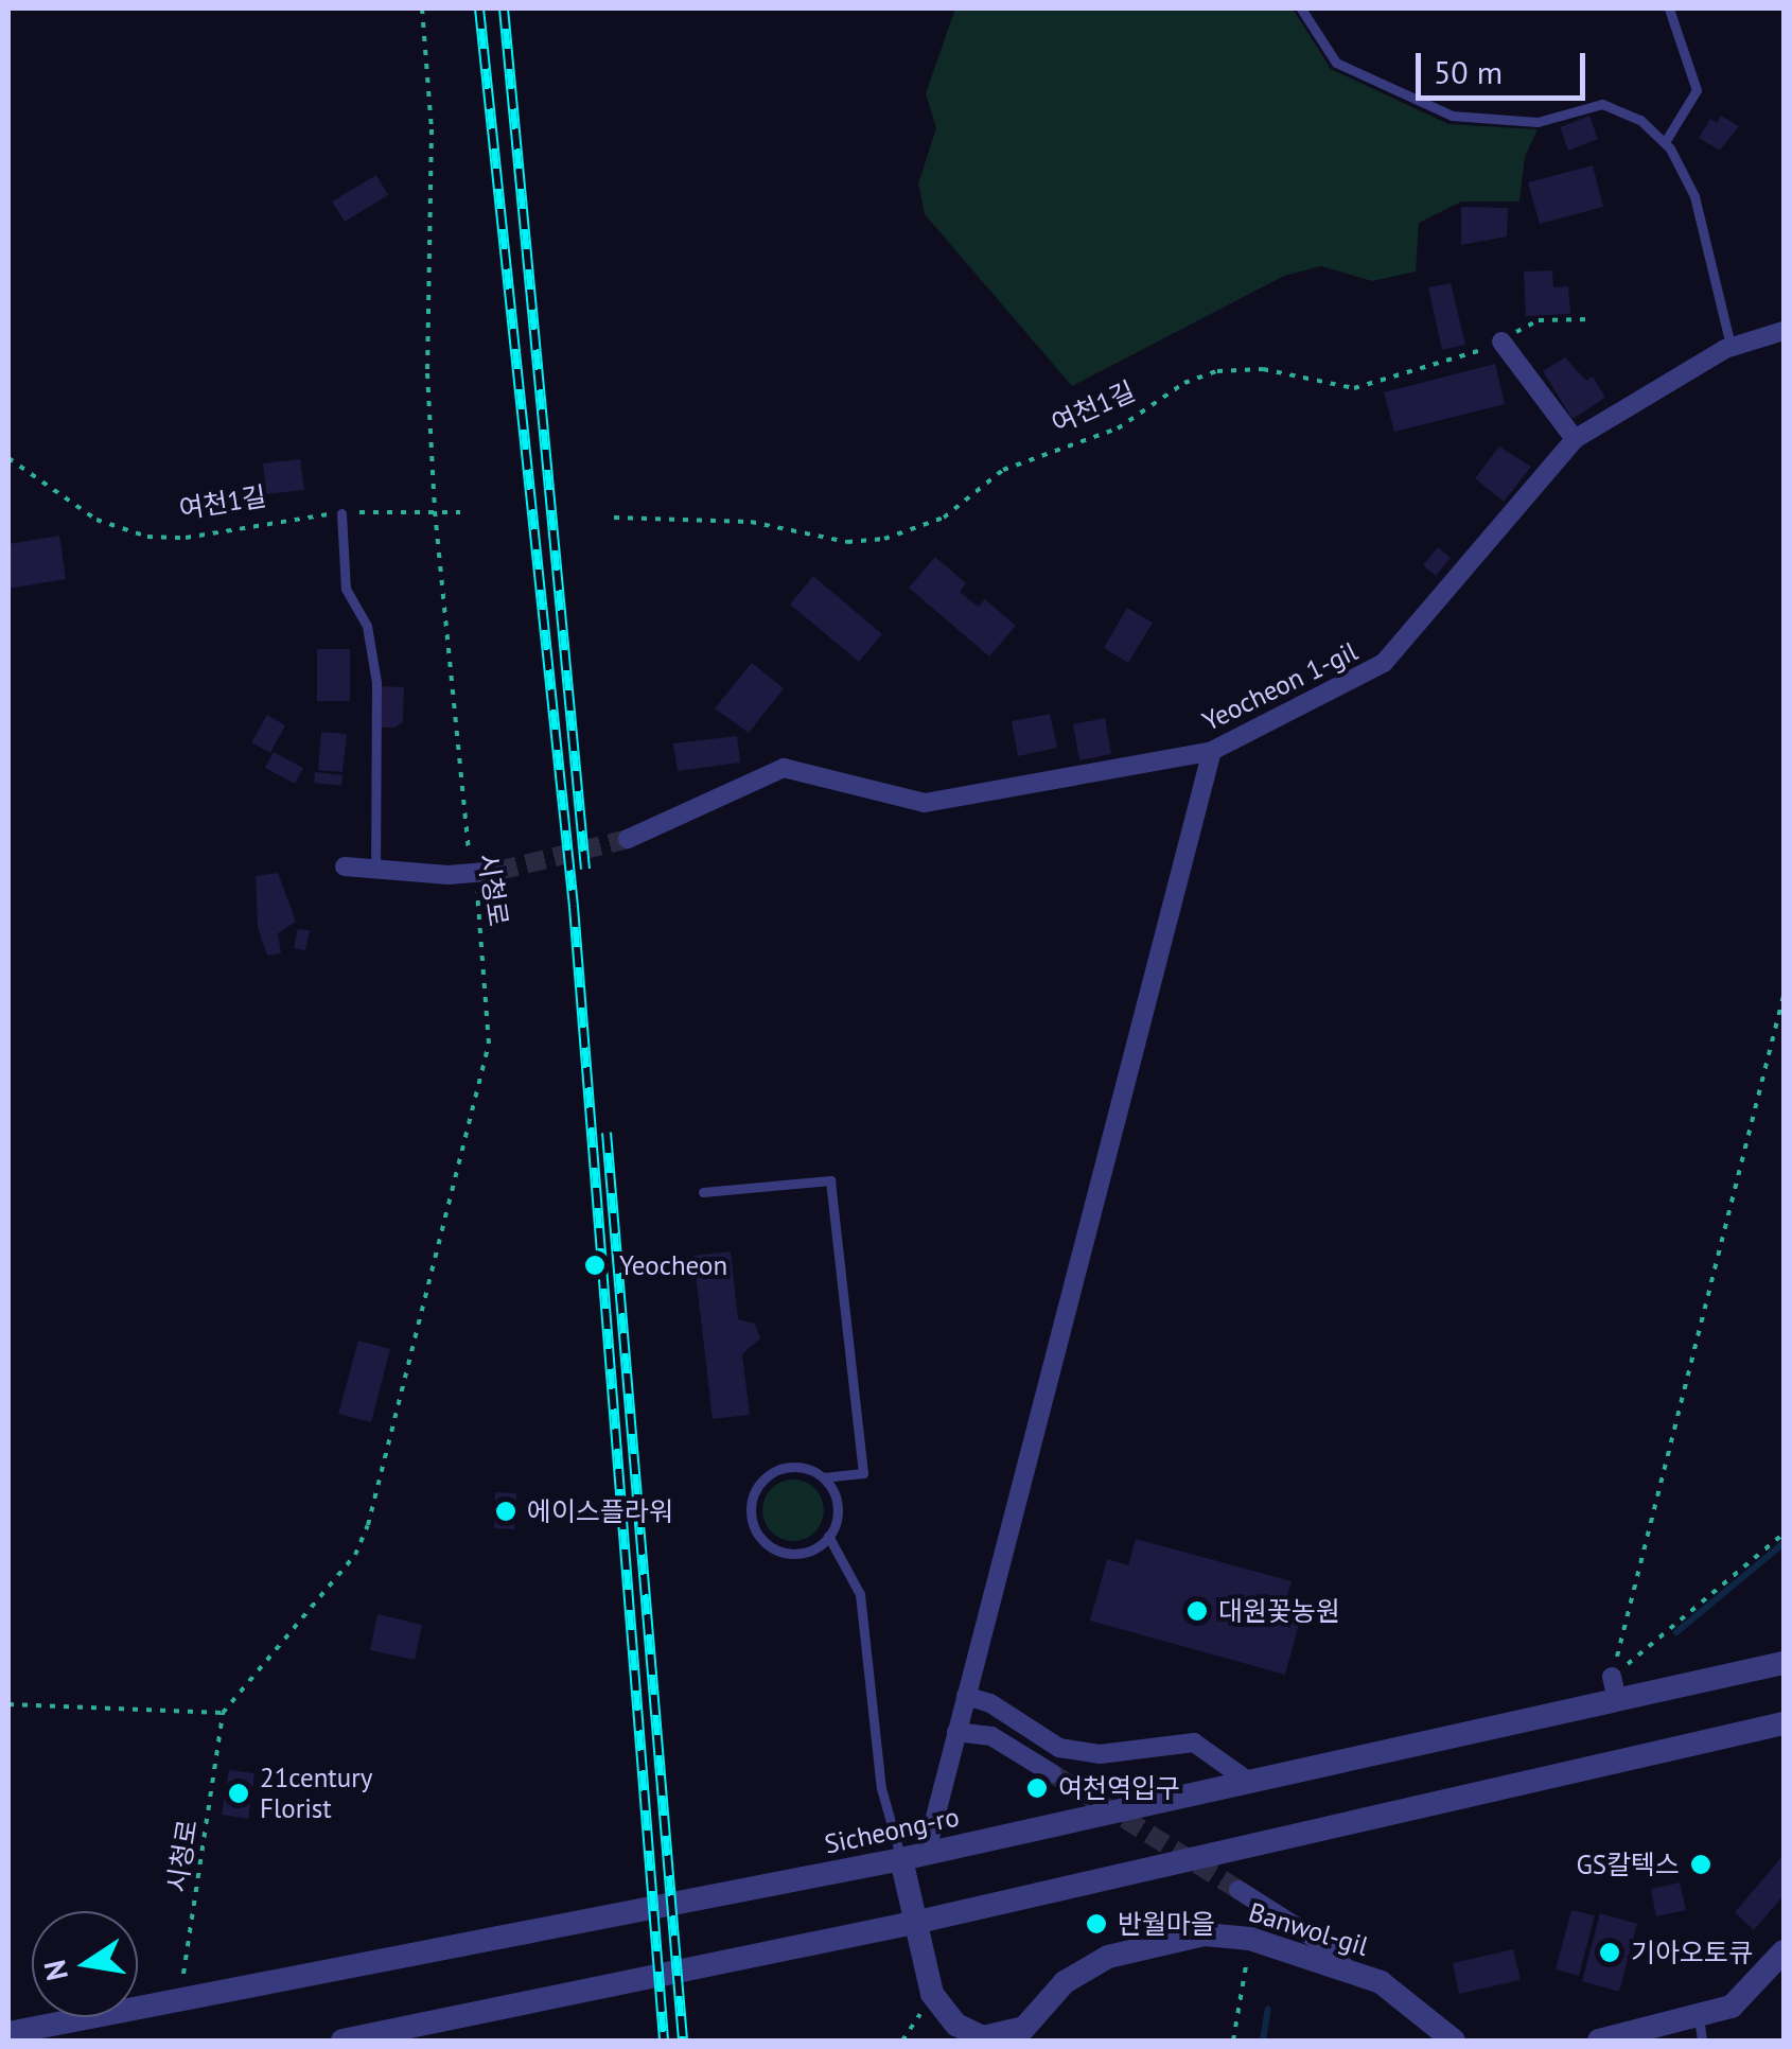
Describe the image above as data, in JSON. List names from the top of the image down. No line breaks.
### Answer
{"streets":{"street":["Yeocheon 1-gil","Sicheong-ro","Banwol-gil"],"path":["여천1길","시청로"]},"crossings":[["여천1길","시청로"],["시청로","Sicheong-ro"]],"places":["Yeocheon","에이스플라워","대원꽃농원","여천역입구","21century Florist","GS칼텍스","반월마을","기아오토큐"],"scale_bar":"50 m","north":"left"}
